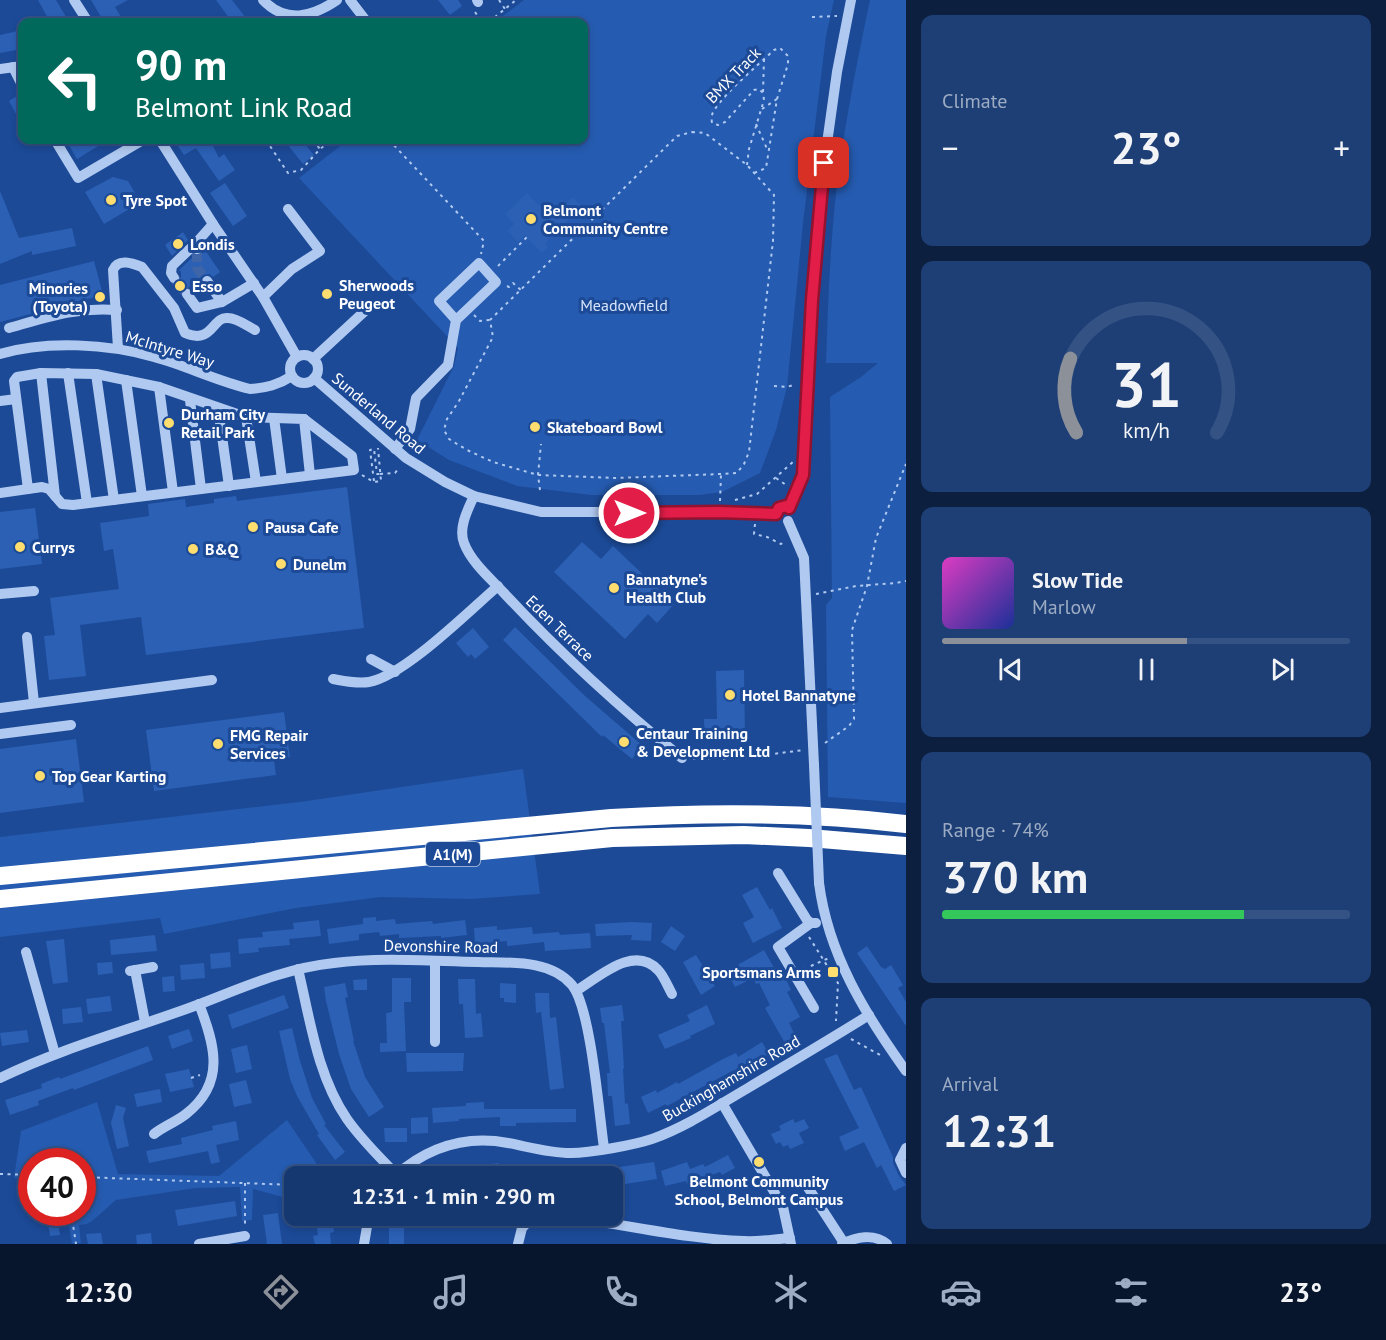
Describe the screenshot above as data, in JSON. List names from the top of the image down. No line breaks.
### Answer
{"streets":{"highway":["A1(M)"],"street":["McIntyre Way","Sunderland Road","Eden Terrace","Devonshire Road","Buckinghamshire Road"],"path":["BMX Track"]},"crossings":[["McIntyre Way","Sunderland Road"],["Sunderland Road","Eden Terrace"],["Devonshire Road","Buckinghamshire Road"]],"parks":["Meadowfield"],"places":{"other":["Tyre Spot","Belmont Community Centre","Londis","Esso","Sherwoods Peugeot","Minories (Toyota)","Durham City Retail Park","Skateboard Bowl","Pausa Cafe","Currys","B&Q","Dunelm","Bannatyne's Health Club","Hotel Bannatyne","Centaur Training & Development Ltd","FMG Repair Services","Top Gear Karting","Belmont Community School, Belmont Campus"],"transit":["Sportsmans Arms"]},"page":{"tile":["Climate",["Range · 74%","370 km"],["Arrival","12:31"]],"turn":["90 m","Belmont Link Road"],"heat":["−","23°","+"],"song":["Slow Tide","Marlow"],"limit":"40","trip":"12:31 · 1 min · 290 m","tabs":["12:30","23°"],"gauge":["31","km/h"]}}
